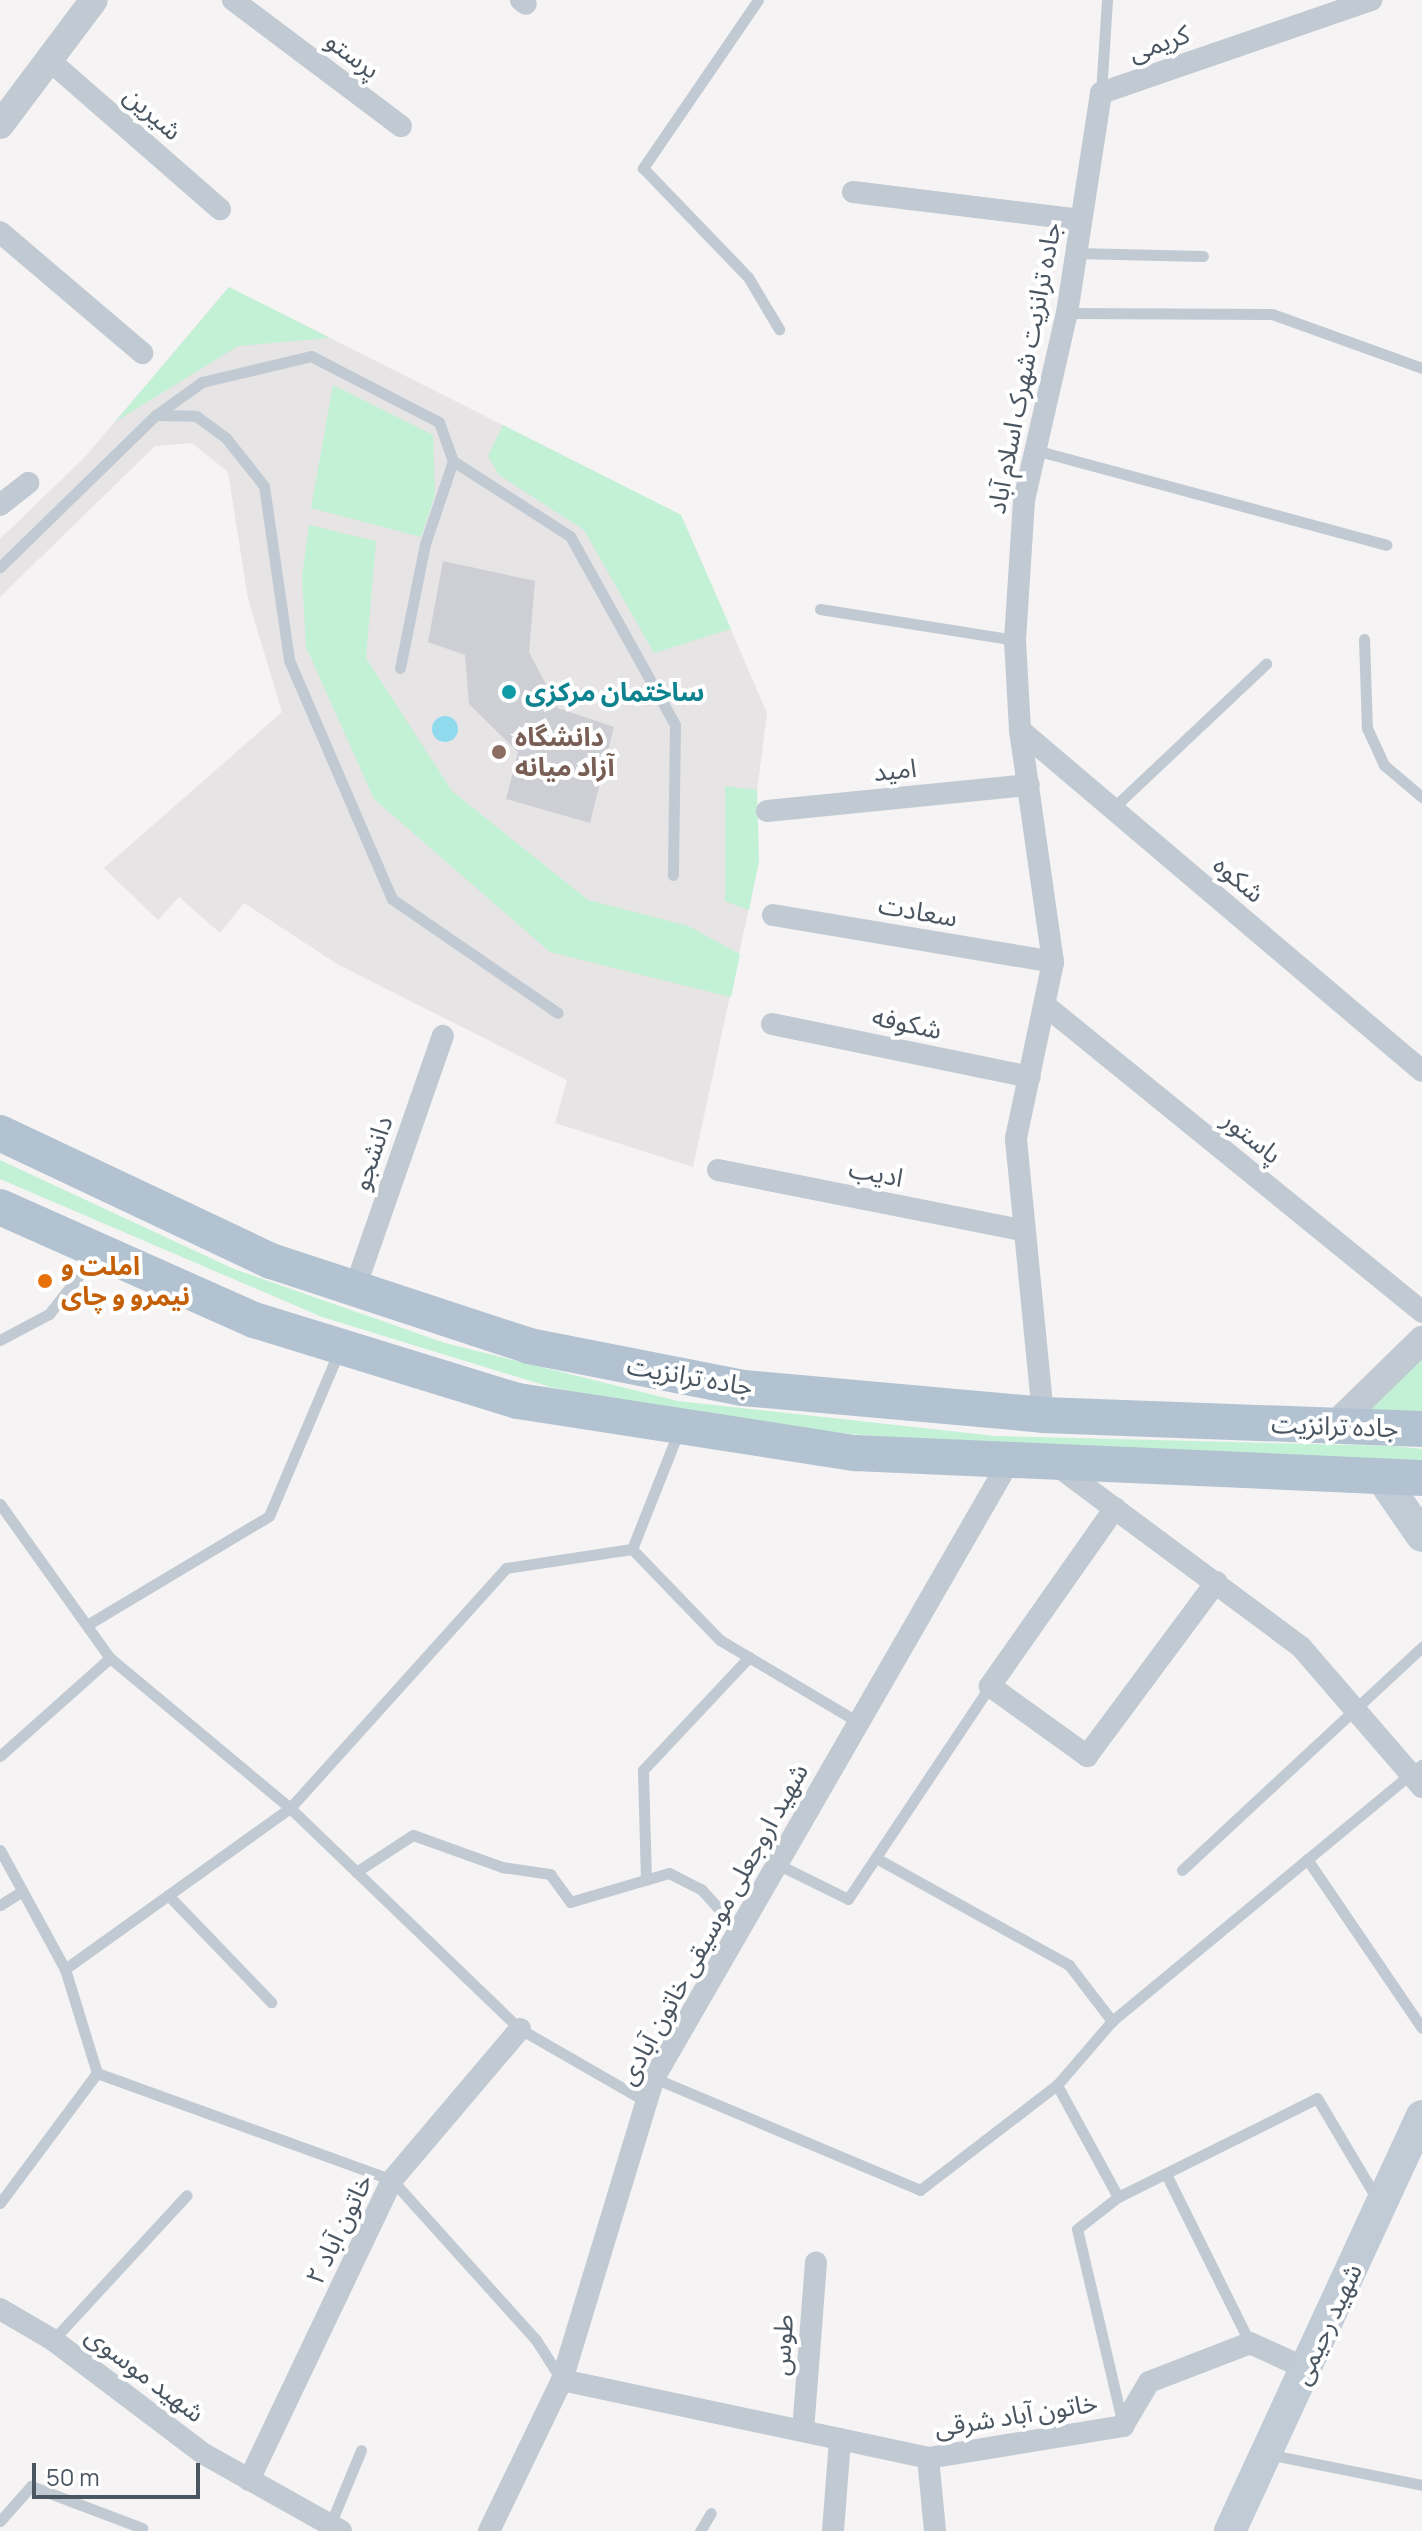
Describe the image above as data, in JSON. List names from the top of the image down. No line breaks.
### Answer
{"streets":{"main road":["جاده ترانزیت","شهید رحیمی"],"street":["کریمی","پرستو","شیرین","جاده ترانزیت شهرک اسلام آباد","امید","شکوه","سعادت","شکوفه","پاستور","دانشجو","ادیب","شهید اروجعلی موسیقی خاتون آبادی","خاتون آباد ۲","طوس","شهید موسوی","خاتون آباد شرقی"]},"crossings":[["کریمی","جاده ترانزیت شهرک اسلام آباد"],["جاده ترانزیت شهرک اسلام آباد","امید"],["جاده ترانزیت شهرک اسلام آباد","شکوه"],["جاده ترانزیت شهرک اسلام آباد","سعادت"],["جاده ترانزیت شهرک اسلام آباد","شکوفه"],["جاده ترانزیت شهرک اسلام آباد","پاستور"],["جاده ترانزیت شهرک اسلام آباد","ادیب"],["جاده ترانزیت شهرک اسلام آباد","جاده ترانزیت"],["دانشجو","جاده ترانزیت"],["جاده ترانزیت","شهید اروجعلی موسیقی خاتون آبادی"],["شهید اروجعلی موسیقی خاتون آبادی","خاتون آباد شرقی"],["خاتون آباد ۲","شهید موسوی"],["طوس","خاتون آباد شرقی"]],"places":["ساختمان مرکزی","دانشگاه آزاد میانه","املت و نیمرو و چای"],"scale_bar":"50 m"}
